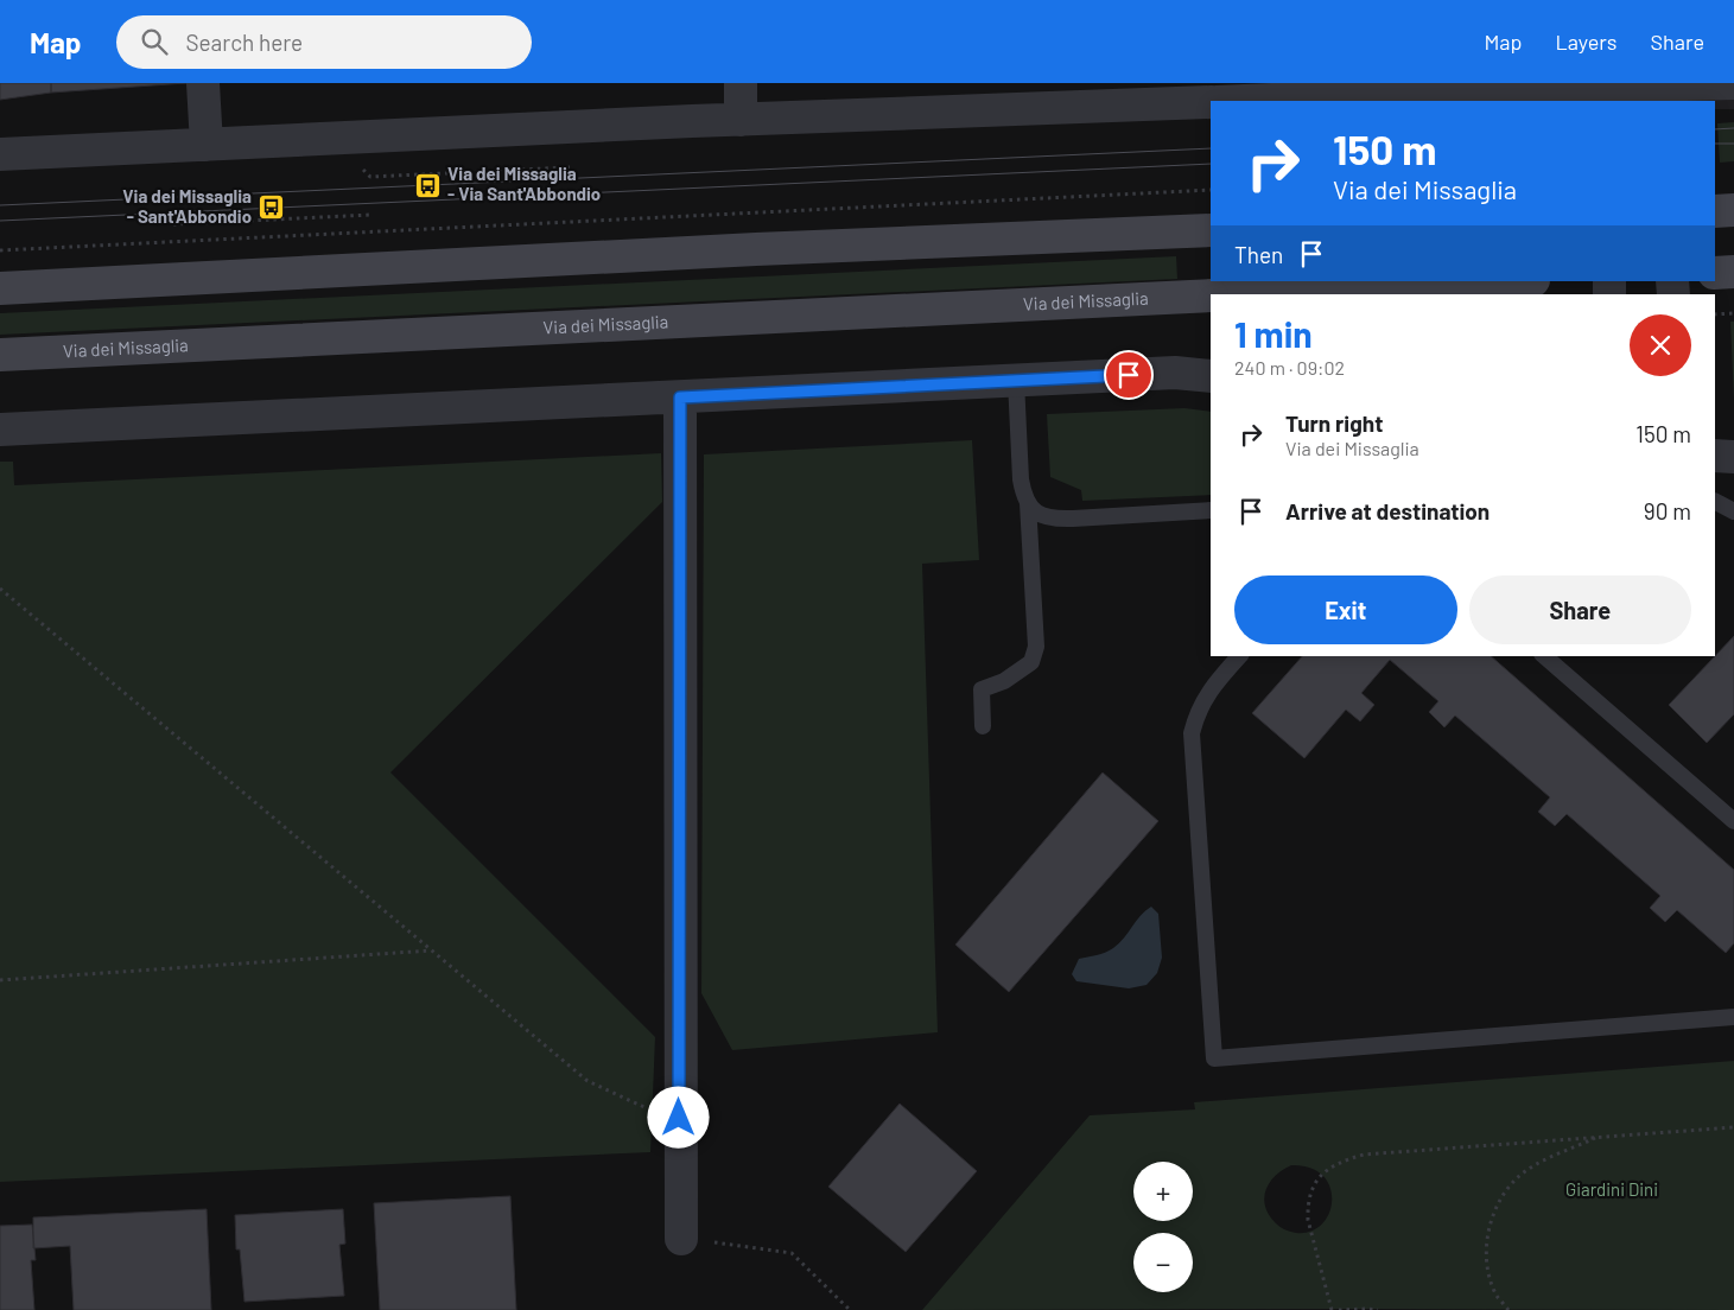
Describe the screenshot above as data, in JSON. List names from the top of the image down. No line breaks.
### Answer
{"streets":{"main road":["Via dei Missaglia"]},"parks":["Giardini Dini"],"places":{"bus stop":["Via dei Missaglia - Via Sant'Abbondio","Via dei Missaglia - Sant'Abbondio"]},"page":{"header":"Map","search":"Search here","nav":["Map","Layers","Share"],"turn":["150 m","Via dei Missaglia"],"then":"Then","heading":["1 min","240 m · 09:02"],"list":[{"name":"Turn right","note":"Via dei Missaglia","value":"150 m"},{"name":"Arrive at destination","value":"90 m"}],"buttons":["Exit","Share"],"map_buttons":["+","−"]}}
